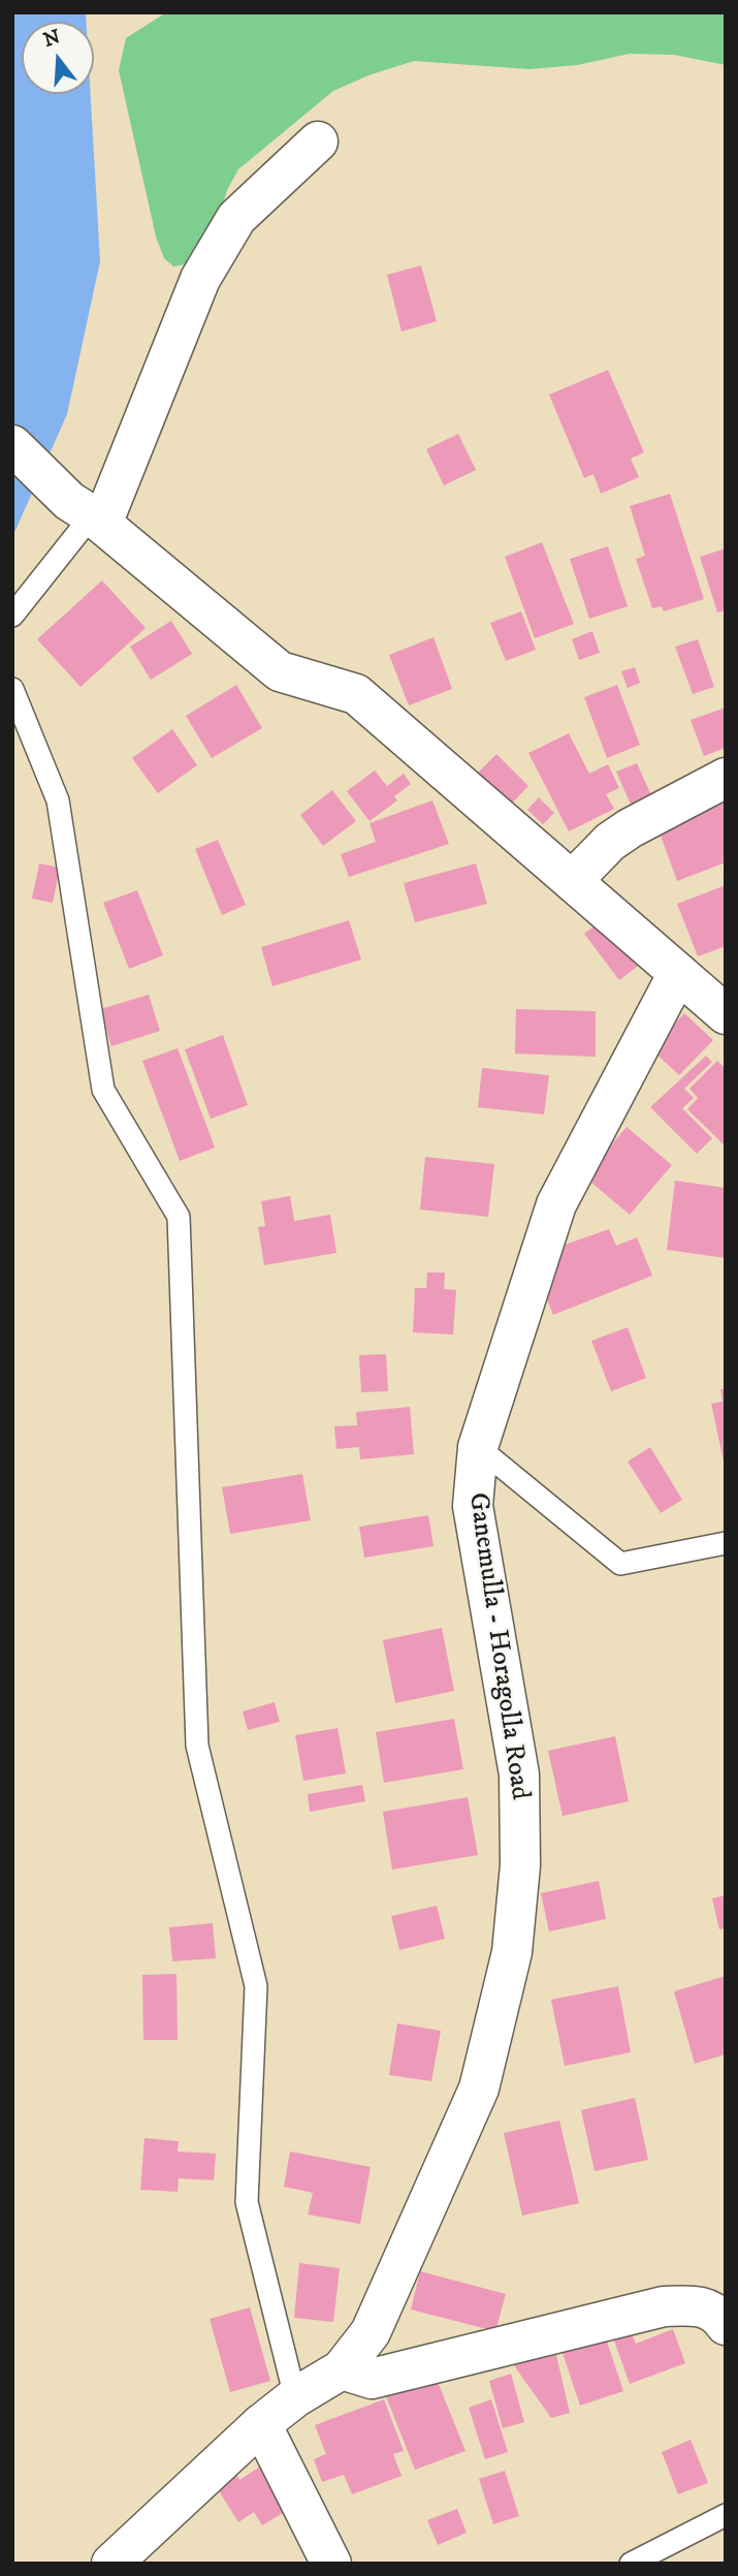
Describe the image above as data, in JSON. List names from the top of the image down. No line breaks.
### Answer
{"streets":{"street":["Ganemulla - Horagolla Road"]},"north":"top"}
